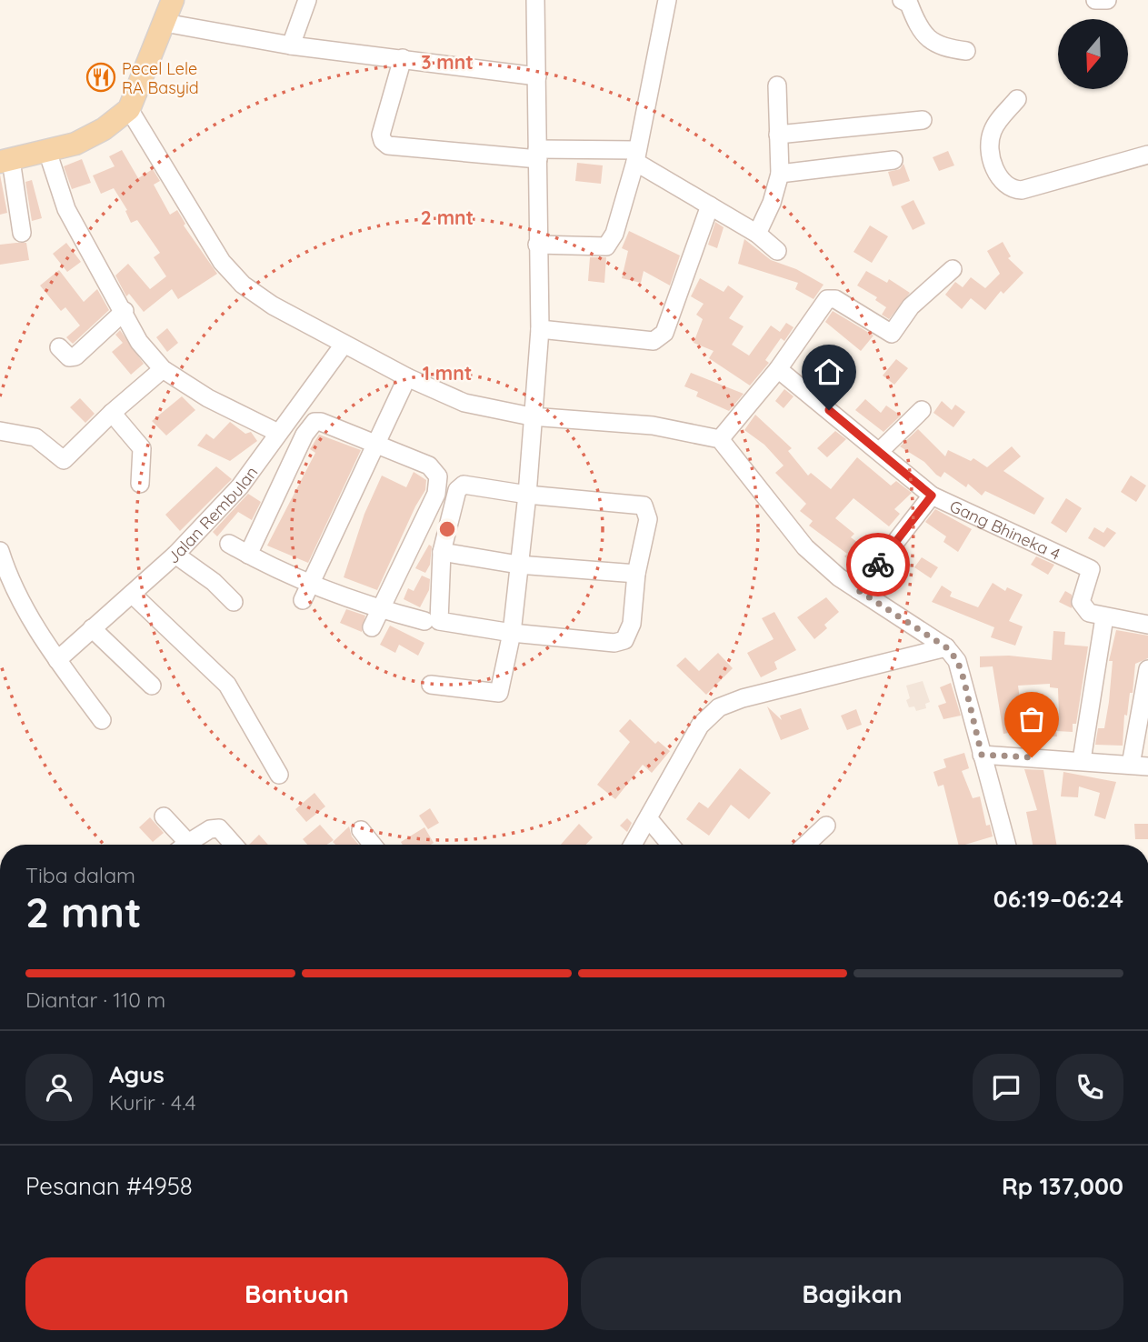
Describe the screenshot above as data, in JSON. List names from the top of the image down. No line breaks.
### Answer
{"streets":{"street":["Jalan Rembulan","Gang Bhineka 4"]},"places":{"restaurant":["Pecel Lele RA Basyid"]},"north":"bottom","page":{"heading":["2 mnt","Tiba dalam","06:19–06:24"],"panel":["Agus","Kurir · 4.4","Pesanan #4958","Rp 137,000"],"bar":"Diantar · 110 m","buttons":["Bantuan","Bagikan"]},"rings":["3 mnt","2 mnt","1 mnt"]}
